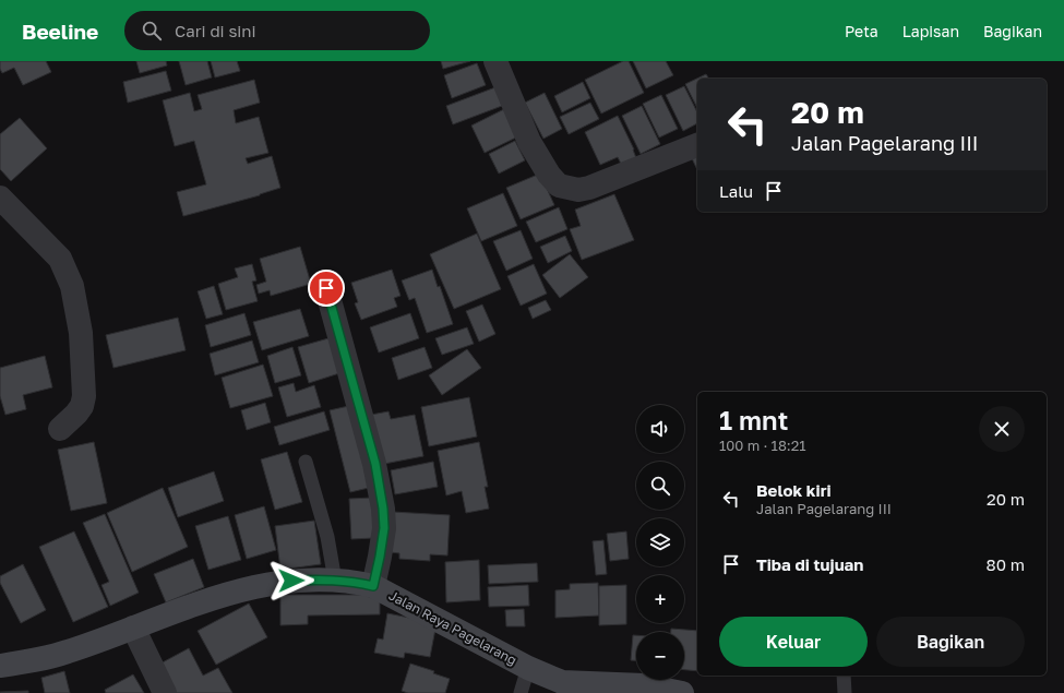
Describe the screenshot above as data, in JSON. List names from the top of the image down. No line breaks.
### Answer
{"streets":{"street":["Jalan Raya Pagelarang"]},"page":{"header":"Beeline","search":"Cari di sini","nav":["Peta","Lapisan","Bagikan"],"turn":["20 m","Jalan Pagelarang III"],"then":"Lalu","heading":["1 mnt","100 m · 18:21"],"map_buttons":["+","−"],"list":[{"name":"Belok kiri","note":"Jalan Pagelarang III","value":"20 m"},{"name":"Tiba di tujuan","value":"80 m"}],"buttons":["Keluar","Bagikan"]}}
